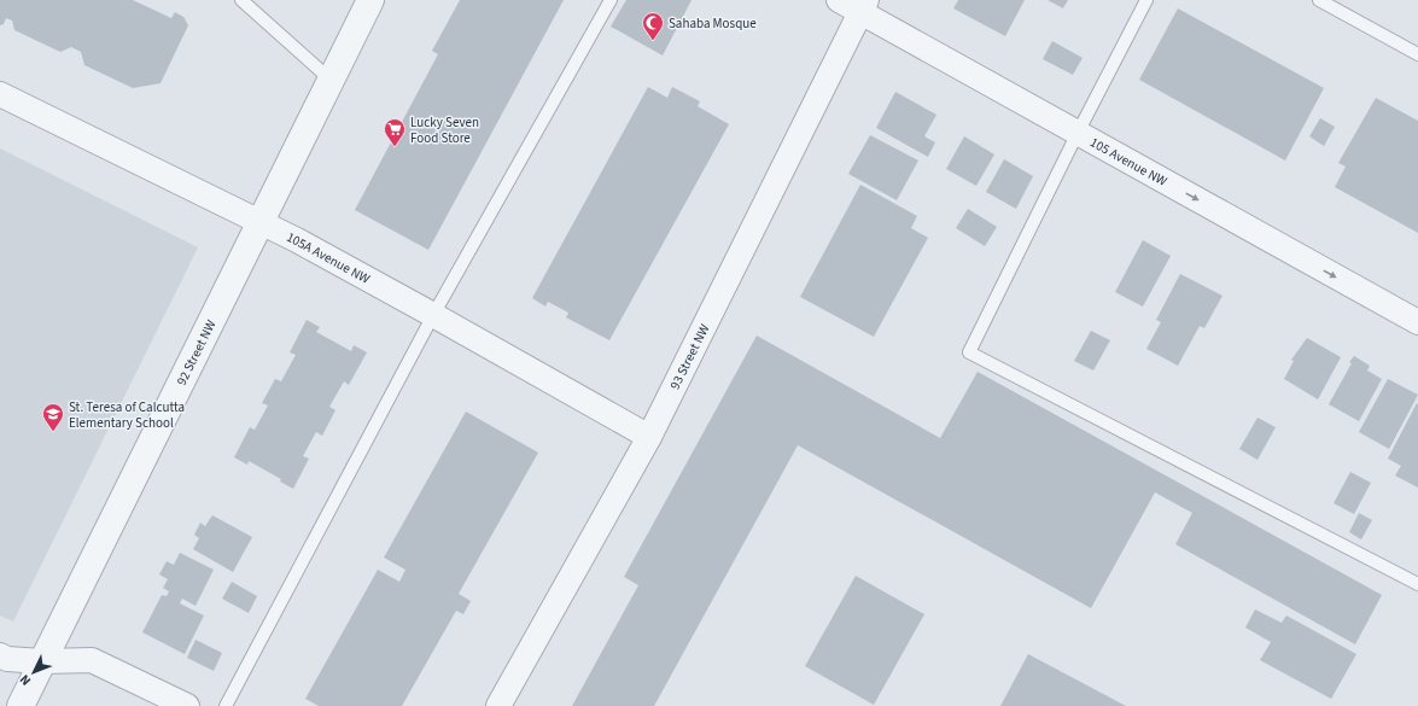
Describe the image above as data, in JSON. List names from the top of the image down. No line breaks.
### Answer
{"streets":{"street":["105 Avenue NW","105A Avenue NW","92 Street NW","93 Street NW"]},"crossings":[["105 Avenue NW","93 Street NW"],["105A Avenue NW","92 Street NW"],["105A Avenue NW","93 Street NW"]],"one_way":["105 Avenue NW"],"places":{"mosque":["Sahaba Mosque"],"supermarket":["Lucky Seven Food Store"],"school or university":["St. Teresa of Calcutta Elementary School"]},"north":"bottom left"}
